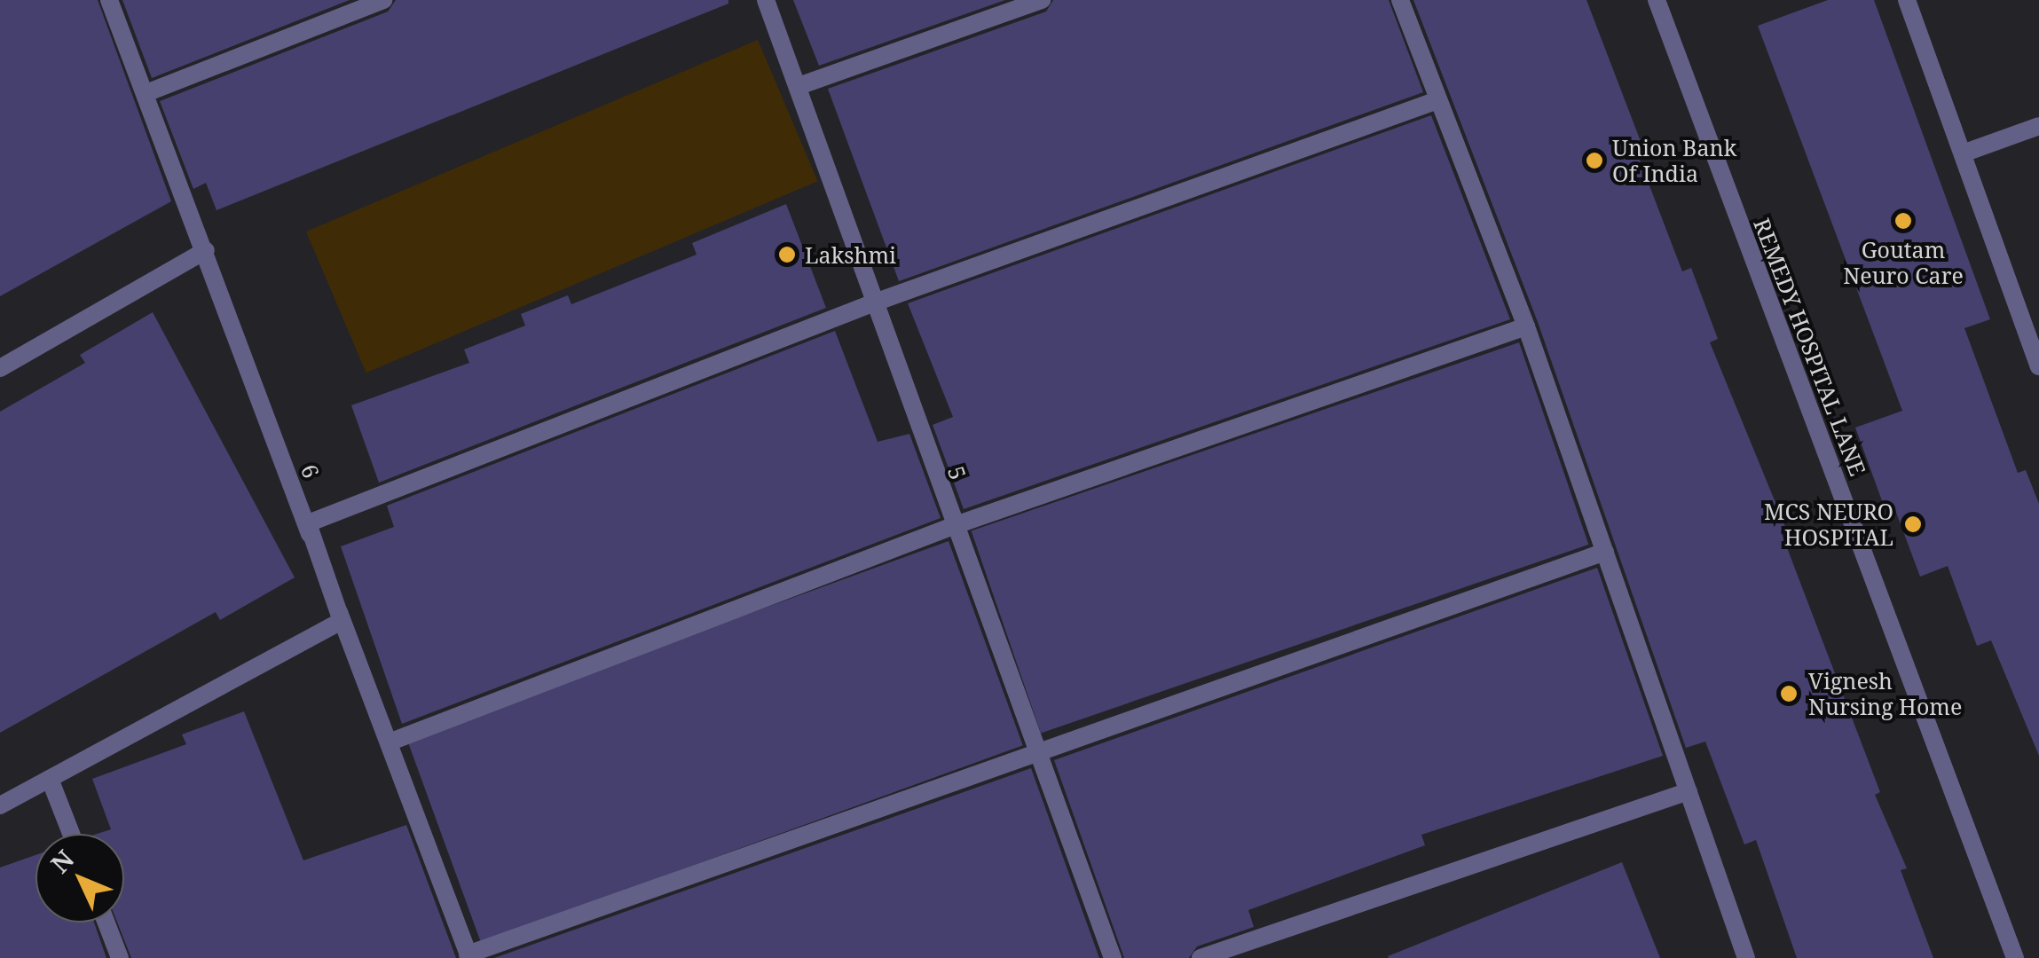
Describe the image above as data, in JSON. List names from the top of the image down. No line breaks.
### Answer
{"streets":{"street":["REMEDY HOSPITAL LANE","6","5"]},"places":["Union Bank Of India","Goutam Neuro Care","Lakshmi","MCS NEURO HOSPITAL","Vignesh Nursing Home"],"north":"top left"}
